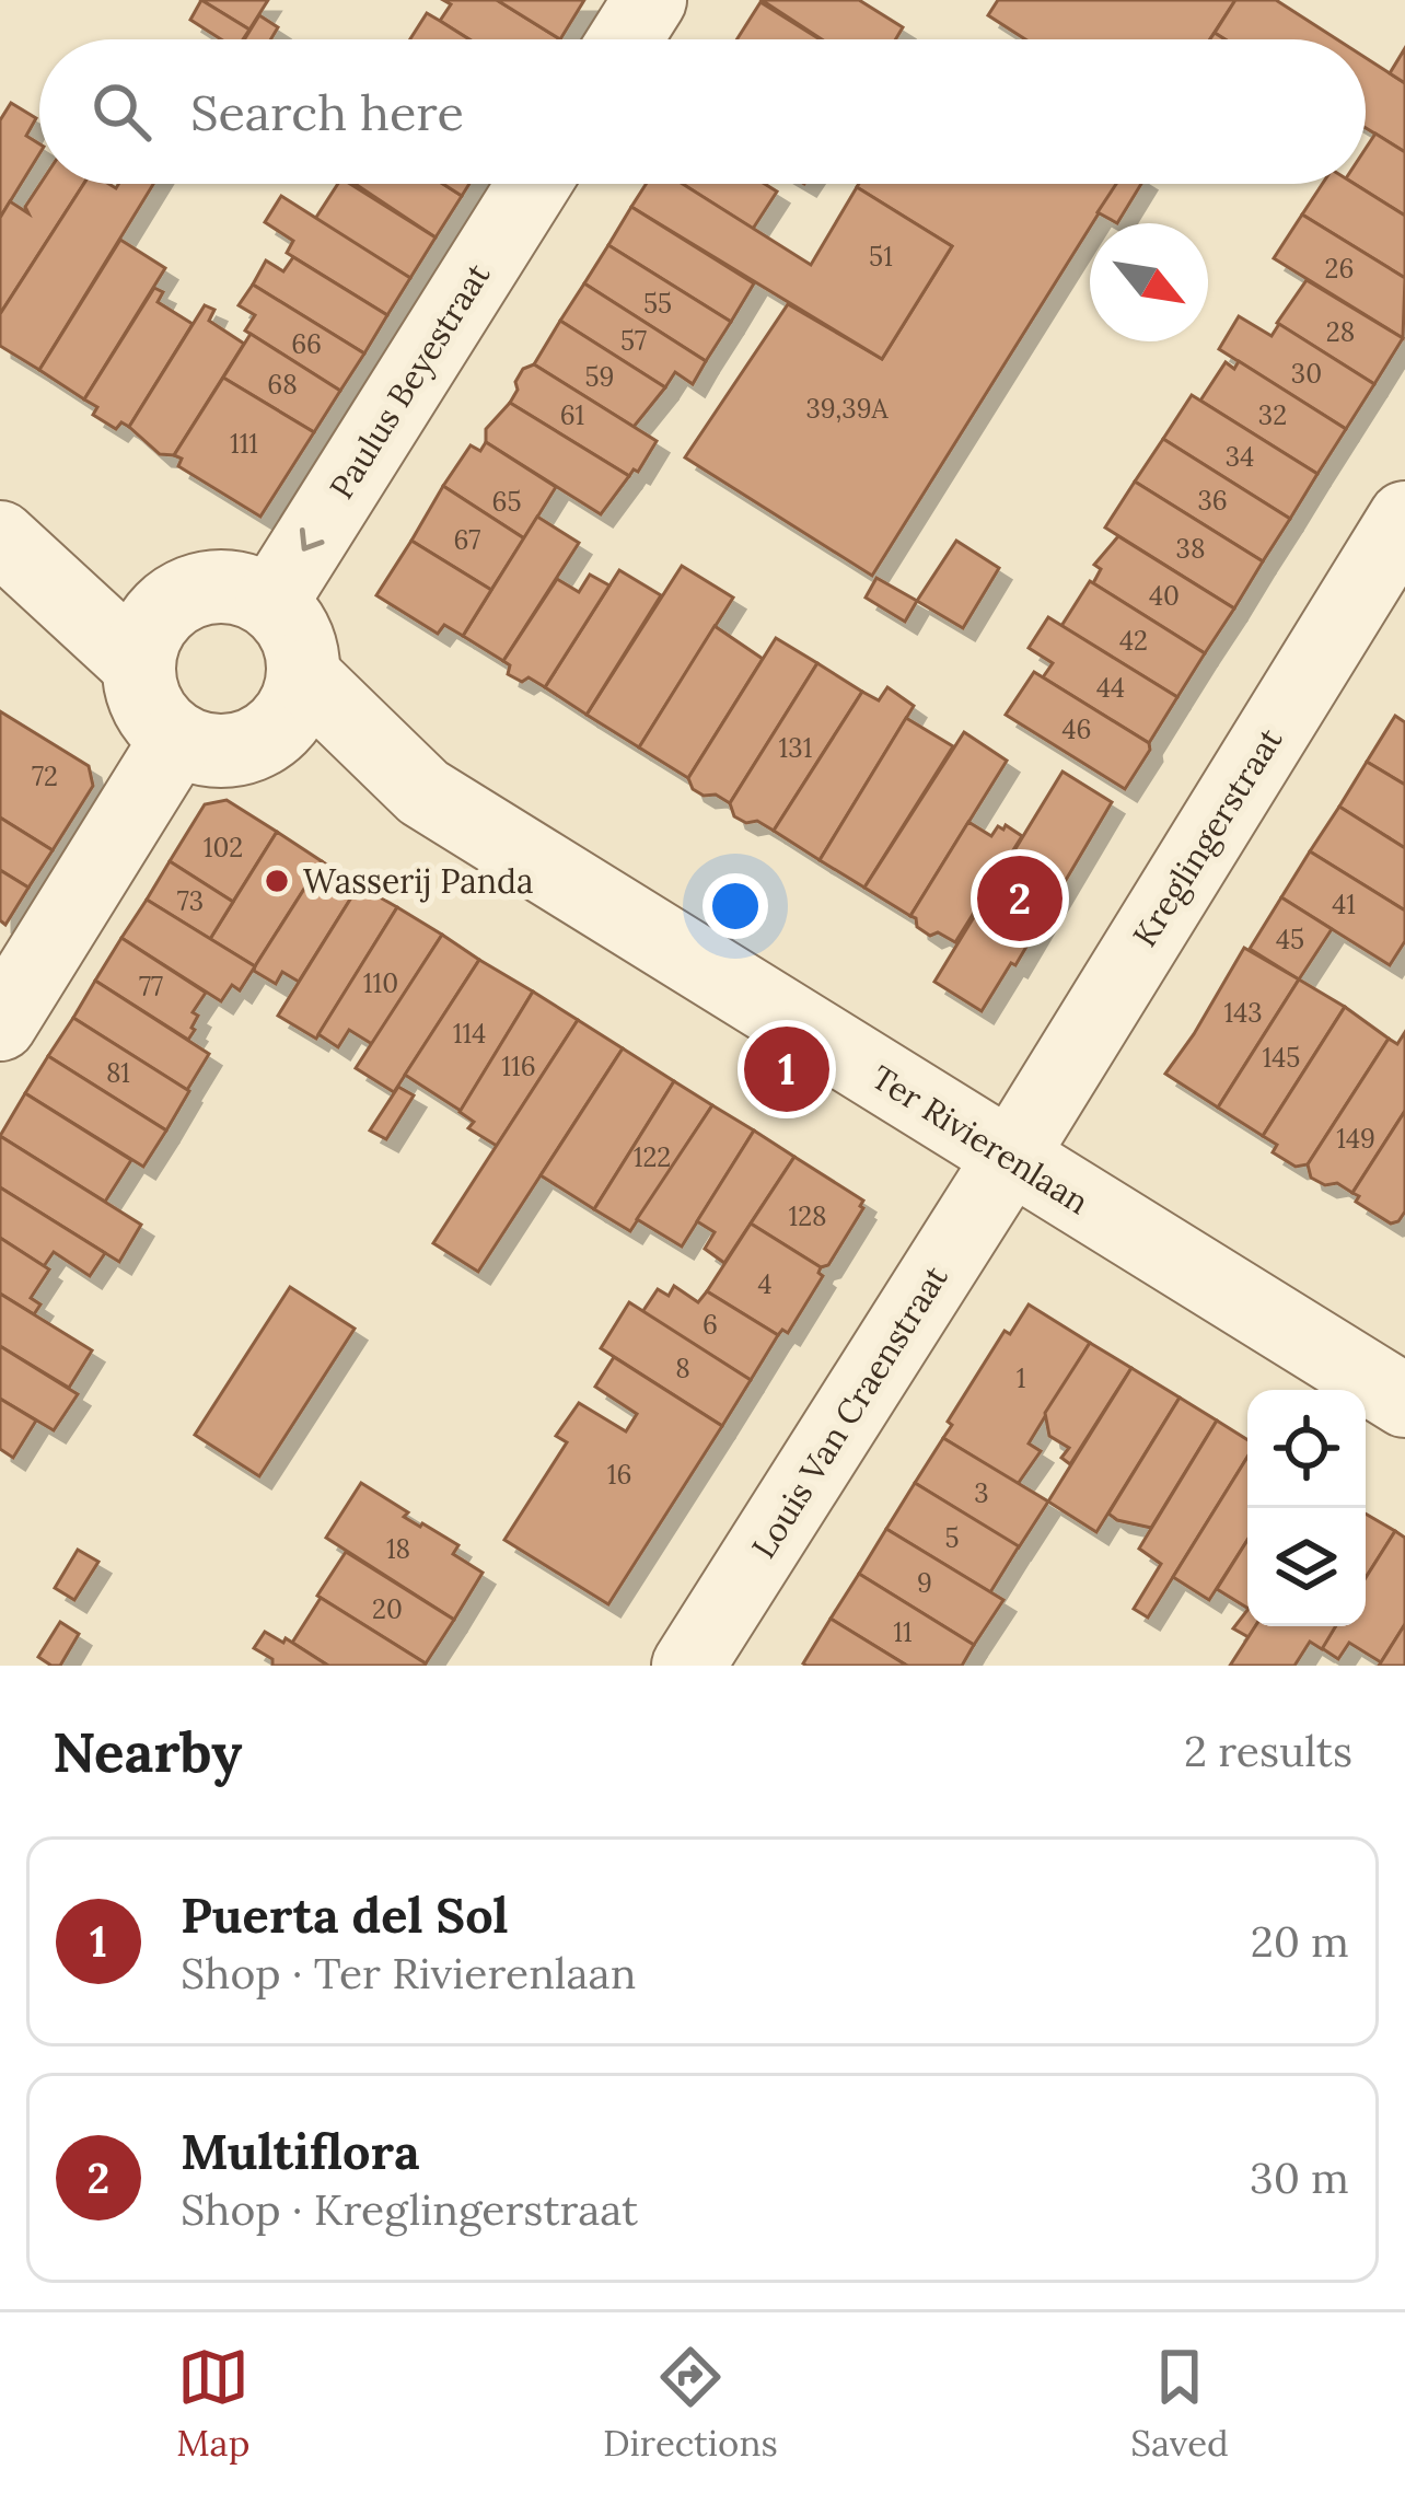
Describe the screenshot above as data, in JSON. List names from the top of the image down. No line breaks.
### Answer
{"streets":{"street":["Paulus Beyestraat","Kreglingerstraat","Ter Rivierenlaan","Louis Van Craenstraat"]},"crossings":[["Paulus Beyestraat","Ter Rivierenlaan"],["Kreglingerstraat","Ter Rivierenlaan"],["Kreglingerstraat","Louis Van Craenstraat"],["Ter Rivierenlaan","Louis Van Craenstraat"]],"one_way":["Paulus Beyestraat"],"places":["Wasserij Panda"],"house_numbers":["51","26","55","28","57","66","30","59","68","39,39A","61","32","111","34","36","65","67","38","40","42","44","46","131","72","102","73","41","45","110","77","143","114","145","116","81","149","122","128","4","6","8","1","16","3","5","18","9","20","11"],"north":"bottom right","page":{"search":"Search here","pins":["2","1"],"heading":["Nearby","2 results"],"list":[{"mark":"1","name":"Puerta del Sol","note":"Shop · Ter Rivierenlaan","value":"20 m"},{"mark":"2","name":"Multiflora","note":"Shop · Kreglingerstraat","value":"30 m"}],"nav":["Map","Directions","Saved"]}}
